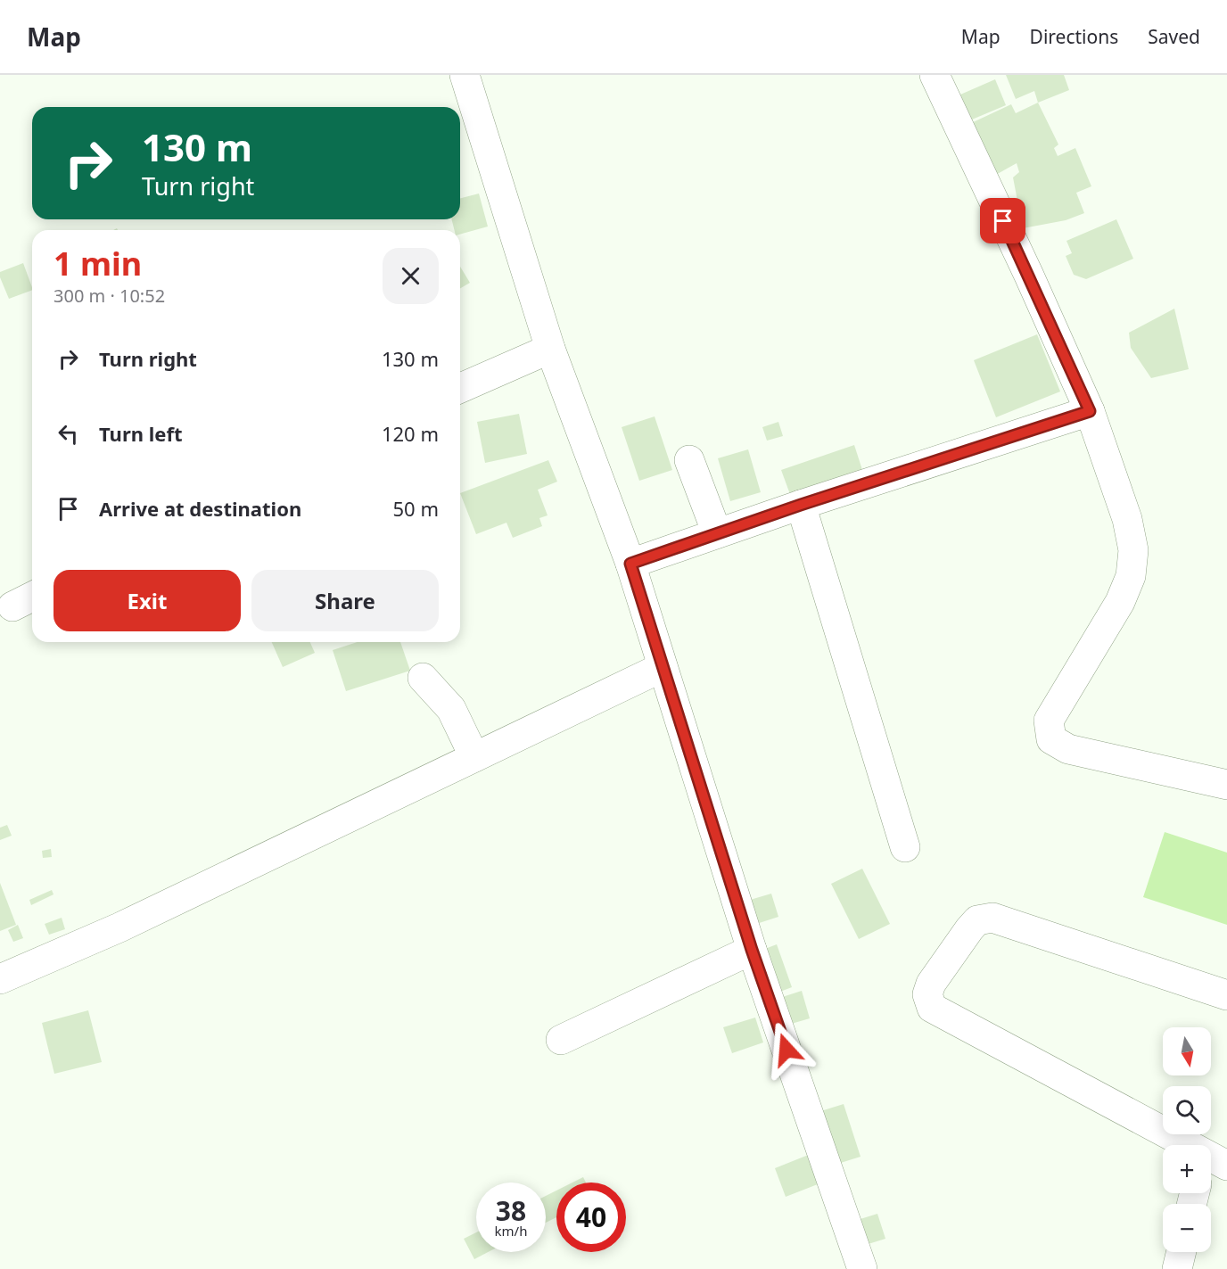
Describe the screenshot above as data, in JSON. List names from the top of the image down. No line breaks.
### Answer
{"north":"bottom","page":{"header":"Map","nav":["Map","Directions","Saved"],"turn":["130 m","Turn right"],"heading":["1 min","300 m · 10:52"],"list":[{"name":"Turn right","value":"130 m"},{"name":"Turn left","value":"120 m"},{"name":"Arrive at destination","value":"50 m"}],"buttons":["Exit","Share"],"map_buttons":["+","−"],"speed":"38 km/h","limit":"40"}}
